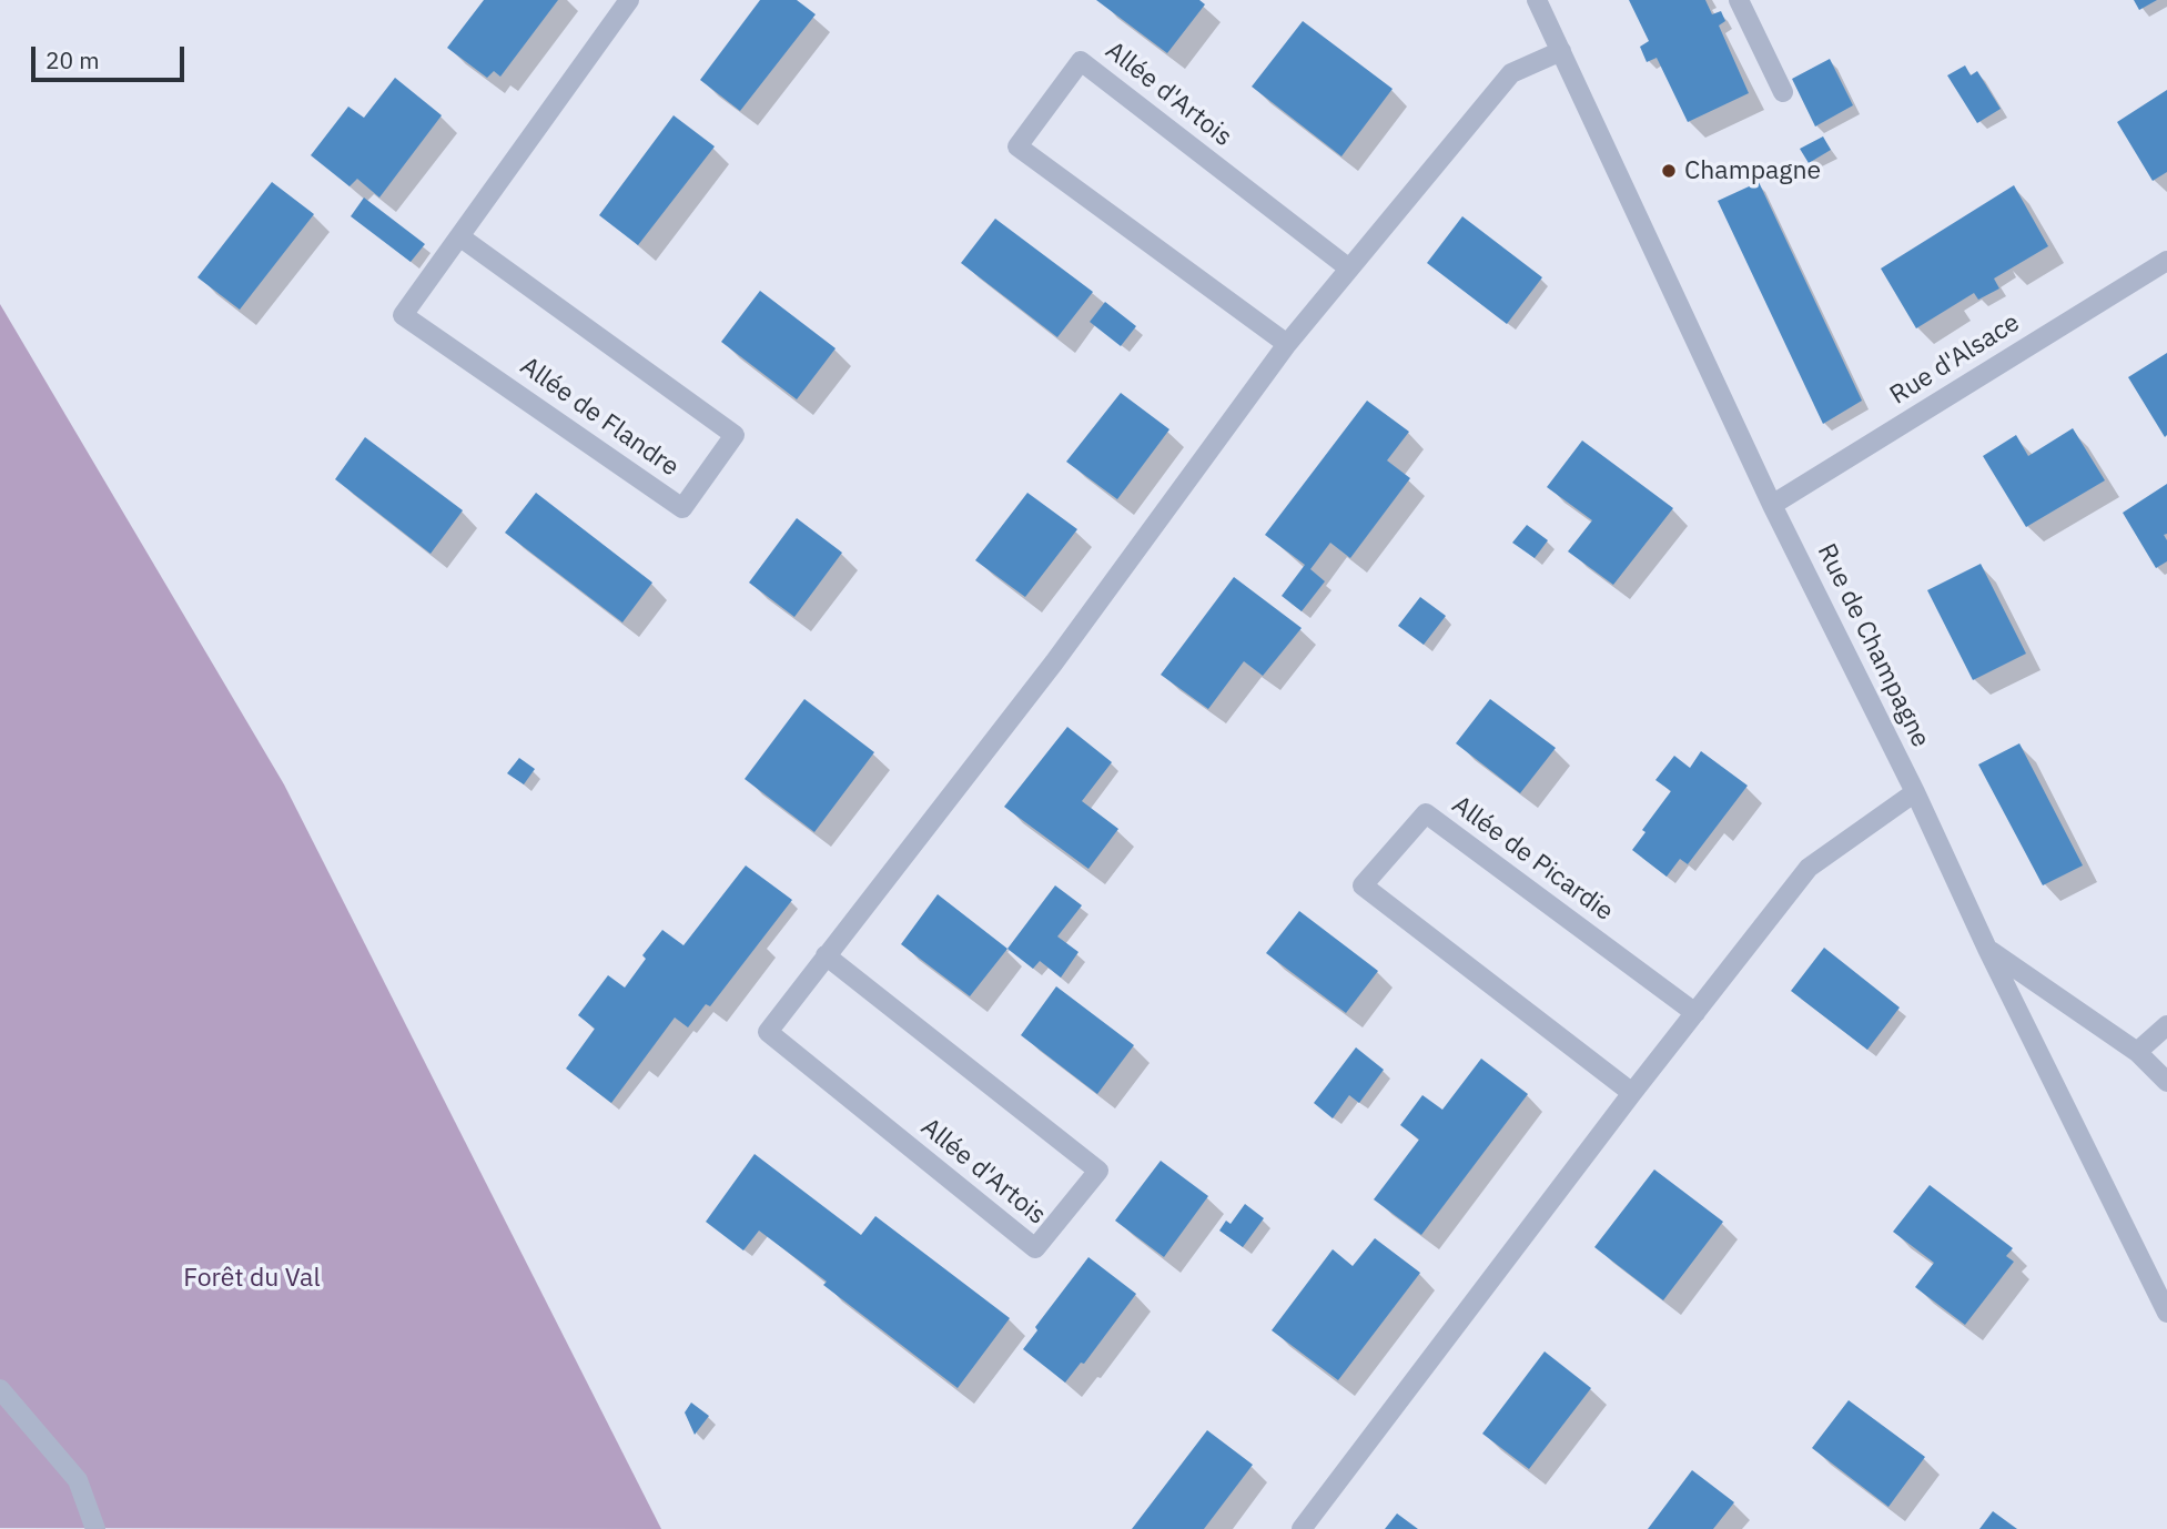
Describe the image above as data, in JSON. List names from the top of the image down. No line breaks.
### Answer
{"streets":{"street":["Allée d'Artois","Rue d'Alsace","Allée de Flandre","Rue de Champagne","Allée de Picardie"]},"crossings":[["Allée d'Artois","Rue de Champagne"],["Rue d'Alsace","Rue de Champagne"]],"parks":["Forêt du Val"],"places":["Champagne"],"scale_bar":"20 m"}
